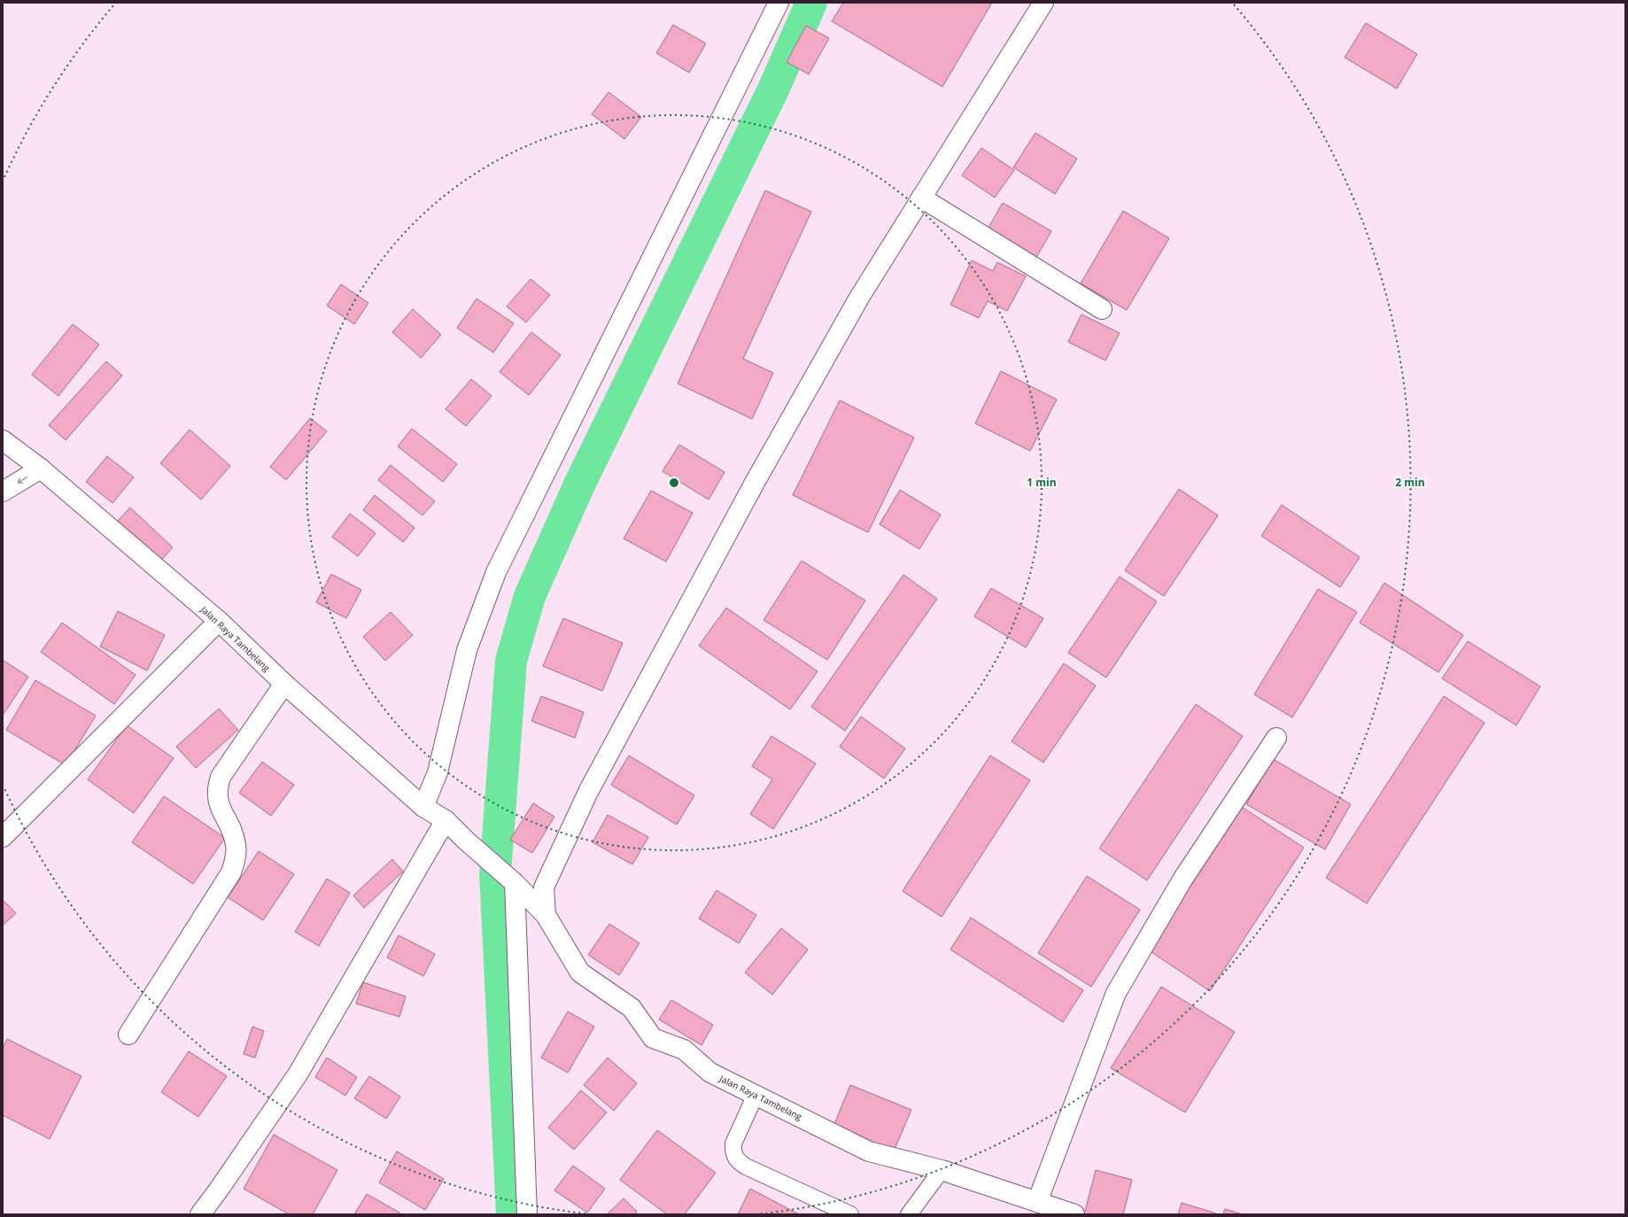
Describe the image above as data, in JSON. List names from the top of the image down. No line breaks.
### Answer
{"streets":{"street":["Jalan Raya Tambelang"]},"rings":["1 min","2 min"]}
